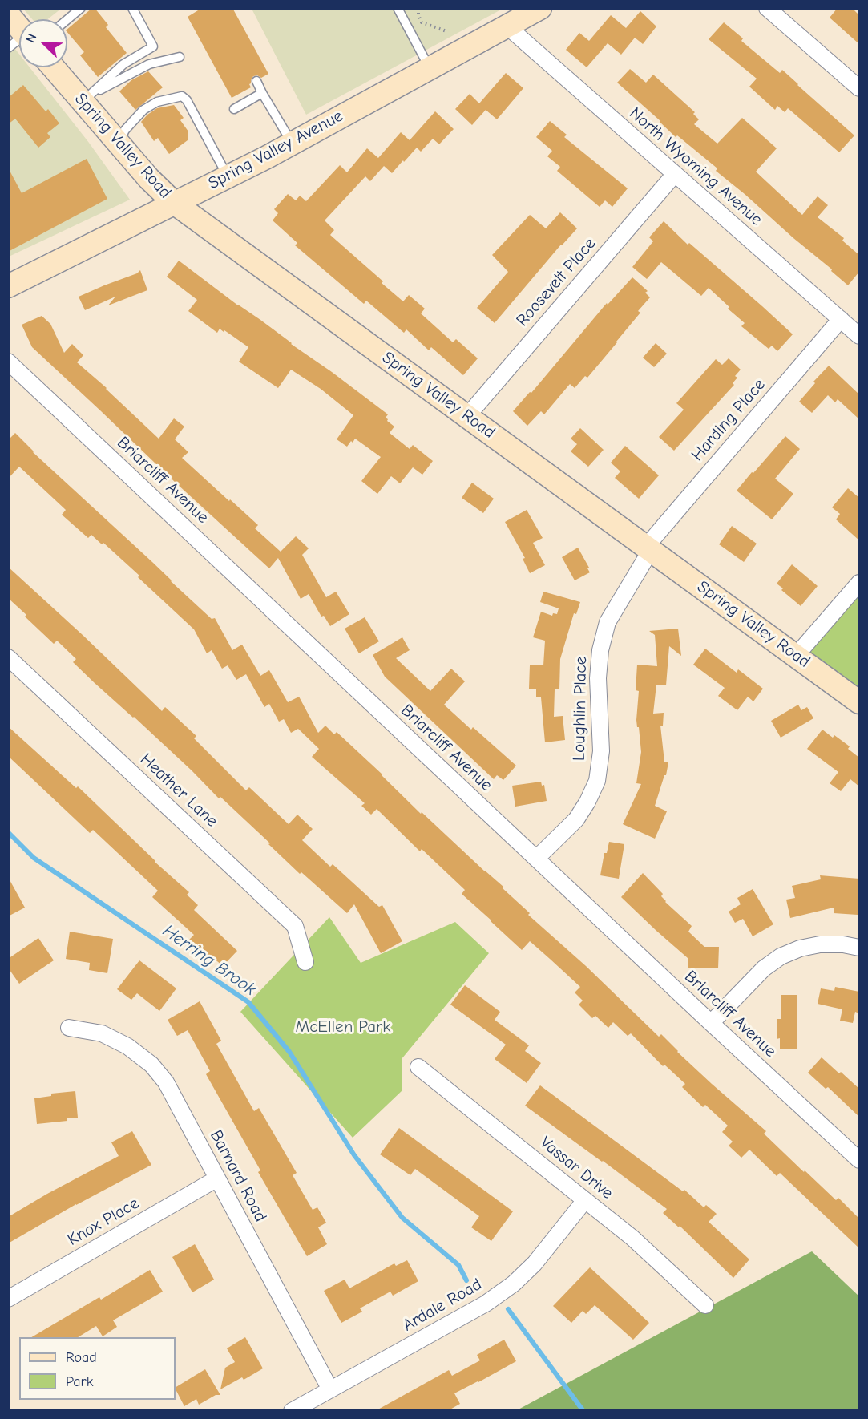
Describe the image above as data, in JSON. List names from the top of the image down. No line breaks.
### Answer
{"streets":{"street":["Spring Valley Road","Spring Valley Avenue","North Wyoming Avenue","Roosevelt Place","Harding Place","Briarcliff Avenue","Loughlin Place","Heather Lane","Vassar Drive","Barnard Road","Knox Place","Ardale Road"]},"crossings":[["Spring Valley Road","Spring Valley Avenue"],["Spring Valley Road","Roosevelt Place"],["Spring Valley Road","Harding Place"],["Spring Valley Road","Loughlin Place"],["Spring Valley Avenue","North Wyoming Avenue"],["North Wyoming Avenue","Roosevelt Place"],["North Wyoming Avenue","Harding Place"],["Harding Place","Loughlin Place"],["Briarcliff Avenue","Loughlin Place"],["Vassar Drive","Ardale Road"],["Barnard Road","Knox Place"],["Barnard Road","Ardale Road"]],"water":["Herring Brook"],"parks":["McEllen Park"],"legend":["Road","Park"],"north":"top left"}
